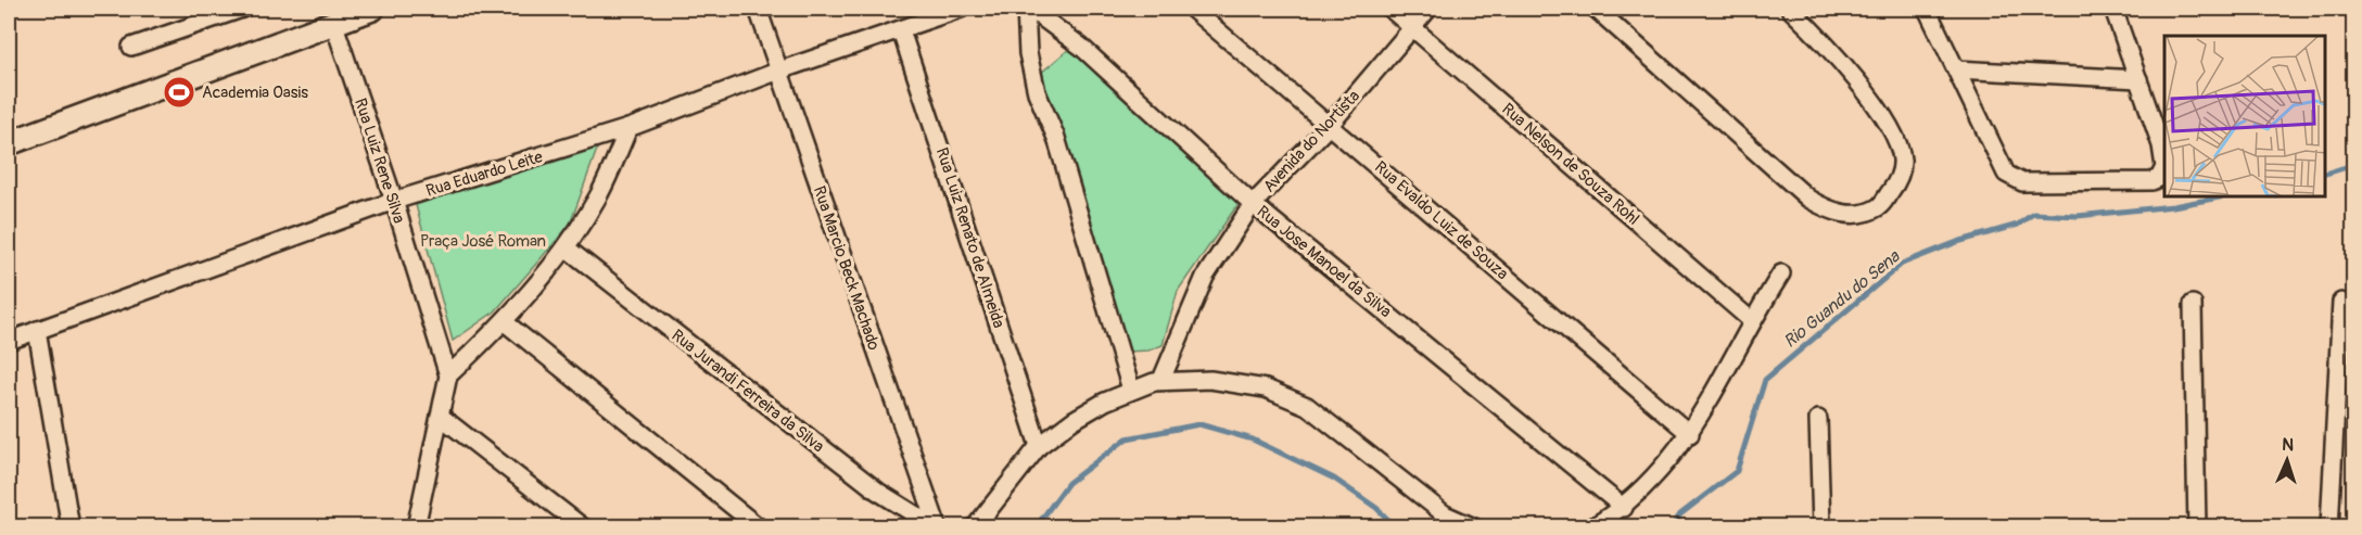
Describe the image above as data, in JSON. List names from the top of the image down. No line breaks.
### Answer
{"streets":{"street":["Avenida do Nortista","Rua Luiz Rene Silva","Rua Nelson de Souza Rohl","Rua Eduardo Leite","Rua Evaldo Luiz de Souza","Rua Luiz Renato de Almeida","Rua Jose Manoel da Silva","Rua Marcio Beck Machado","Rua Jurandi Ferreira da Silva"]},"crossings":[["Avenida do Nortista","Rua Nelson de Souza Rohl"],["Avenida do Nortista","Rua Evaldo Luiz de Souza"],["Avenida do Nortista","Rua Jose Manoel da Silva"],["Rua Luiz Rene Silva","Rua Eduardo Leite"],["Rua Eduardo Leite","Rua Luiz Renato de Almeida"],["Rua Eduardo Leite","Rua Marcio Beck Machado"],["Rua Marcio Beck Machado","Rua Jurandi Ferreira da Silva"]],"water":["Rio Guandu do Sena"],"parks":["Praça José Roman"],"places":{"sports":["Academia Oasis"]},"north":"top"}
